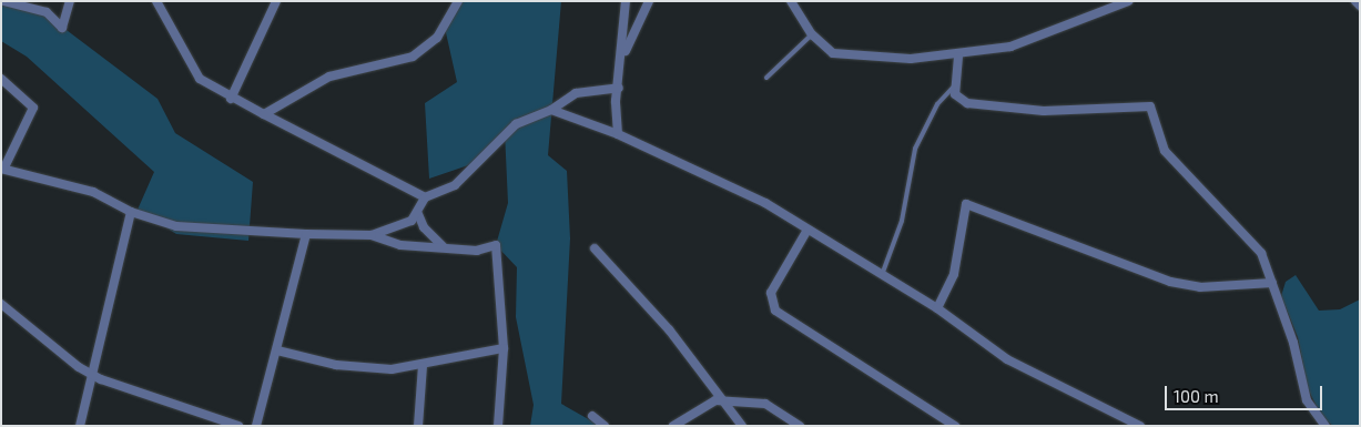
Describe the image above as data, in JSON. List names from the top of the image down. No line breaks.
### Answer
{"scale_bar":"100 m"}
